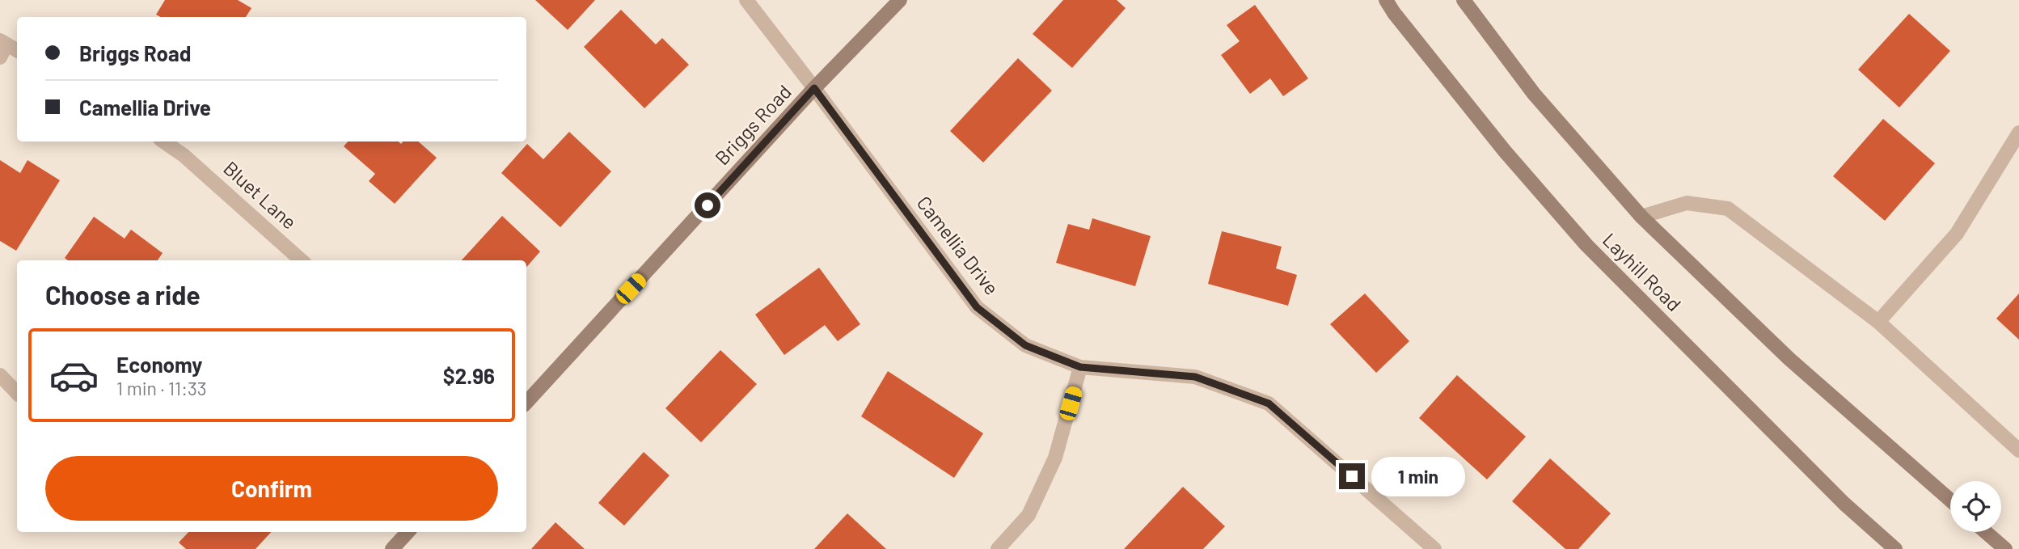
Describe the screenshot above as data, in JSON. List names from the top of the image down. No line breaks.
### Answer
{"streets":{"main road":["Briggs Road","Layhill Road"],"street":["Bluet Lane","Camellia Drive"]},"crossings":[["Briggs Road","Camellia Drive"]],"page":{"banner":["Briggs Road","Camellia Drive"],"heading":"Choose a ride","list":[{"name":"Economy","note":"1 min · 11:33","value":"$2.96"}],"buttons":"Confirm","bubble":"1 min"}}
